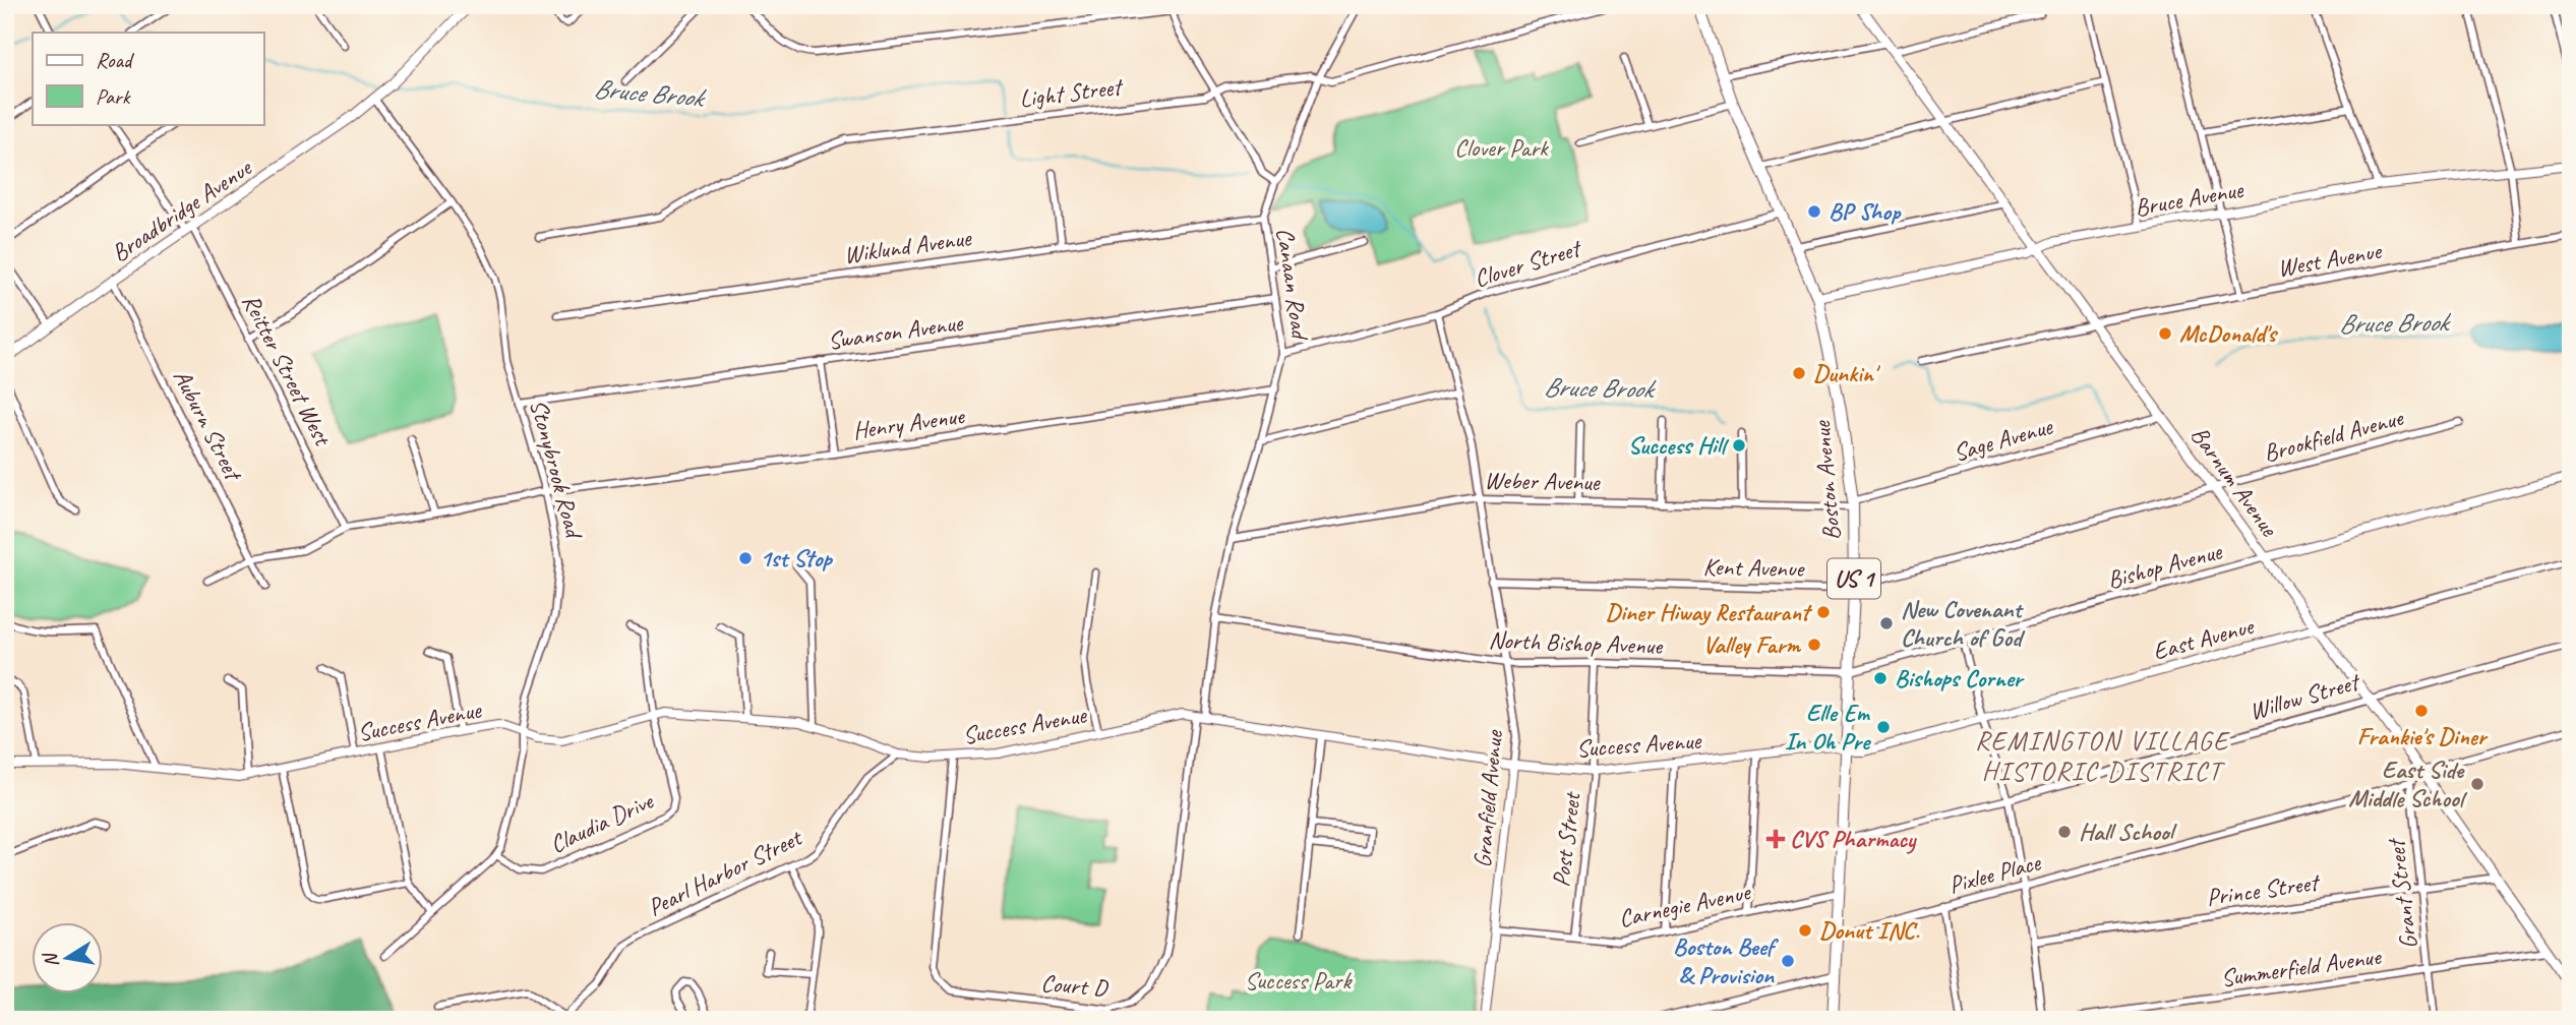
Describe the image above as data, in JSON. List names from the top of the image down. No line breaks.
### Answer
{"streets":{"main road":["Broadbridge Avenue","Boston Avenue","Barnum Avenue","US 1"],"street":["Light Street","Bruce Avenue","Wiklund Avenue","West Avenue","Clover Street","Canaan Road","Swanson Avenue","Reitter Street West","Henry Avenue","Auburn Street","Brookfield Avenue","Sage Avenue","Stonybrook Road","Weber Avenue","Bishop Avenue","Kent Avenue","East Avenue","North Bishop Avenue","Willow Street","Success Avenue","Granfield Avenue","Claudia Drive","Post Street","Pearl Harbor Street","Pixlee Place","Prince Street","Grant Street","Carnegie Avenue","Summerfield Avenue","Court D"]},"crossings":[["Light Street","Canaan Road"],["Bruce Avenue","Boston Avenue"],["Bruce Avenue","Barnum Avenue"],["Broadbridge Avenue","Reitter Street West"],["Broadbridge Avenue","Auburn Street"],["Broadbridge Avenue","Stonybrook Road"],["Wiklund Avenue","Canaan Road"],["West Avenue","Barnum Avenue"],["Clover Street","Canaan Road"],["Clover Street","Boston Avenue"],["Clover Street","Granfield Avenue"],["Canaan Road","Swanson Avenue"],["Canaan Road","Henry Avenue"],["Canaan Road","Weber Avenue"],["Canaan Road","North Bishop Avenue"],["Canaan Road","Success Avenue"],["Swanson Avenue","Stonybrook Road"],["Reitter Street West","Henry Avenue"],["Henry Avenue","Auburn Street"],["Henry Avenue","Stonybrook Road"],["Brookfield Avenue","Barnum Avenue"],["Brookfield Avenue","Kent Avenue"],["Sage Avenue","Weber Avenue"],["Sage Avenue","Boston Avenue"],["Sage Avenue","Barnum Avenue"],["Stonybrook Road","Success Avenue"],["Stonybrook Road","Claudia Drive"],["Weber Avenue","Boston Avenue"],["Weber Avenue","Granfield Avenue"],["Boston Avenue","Bishop Avenue"],["Boston Avenue","Kent Avenue"],["Boston Avenue","East Avenue"],["Boston Avenue","North Bishop Avenue"],["Boston Avenue","Willow Street"],["Boston Avenue","Success Avenue"],["Boston Avenue","Pixlee Place"],["Boston Avenue","Carnegie Avenue"],["Barnum Avenue","Bishop Avenue"],["Barnum Avenue","Kent Avenue"],["Barnum Avenue","East Avenue"],["Barnum Avenue","Willow Street"],["Barnum Avenue","Prince Street"],["Barnum Avenue","Summerfield Avenue"],["Bishop Avenue","North Bishop Avenue"],["Kent Avenue","Granfield Avenue"],["East Avenue","Success Avenue"],["North Bishop Avenue","Granfield Avenue"],["North Bishop Avenue","Post Street"],["Success Avenue","Granfield Avenue"],["Success Avenue","Claudia Drive"],["Success Avenue","Post Street"],["Success Avenue","Pearl Harbor Street"],["Success Avenue","Court D"],["Granfield Avenue","Carnegie Avenue"],["Post Street","Carnegie Avenue"],["Pixlee Place","Grant Street"],["Prince Street","Grant Street"],["Grant Street","Summerfield Avenue"]],"districts":["REMINGTON VILLAGE HISTORIC DISTRICT"],"water":["Bruce Brook"],"parks":["Clover Park","Success Park"],"places":{"other":["BP Shop","McDonald's","Dunkin'","Success Hill","1st Stop","Diner Hiway Restaurant","New Covenant Church of God","Valley Farm","Bishops Corner","Frankie's Diner","Elle Em In Oh Pre","East Side Middle School","Hall School","Donut INC.","Boston Beef & Provision"],"health":["CVS Pharmacy"]},"legend":["Road","Park"],"north":"left"}
